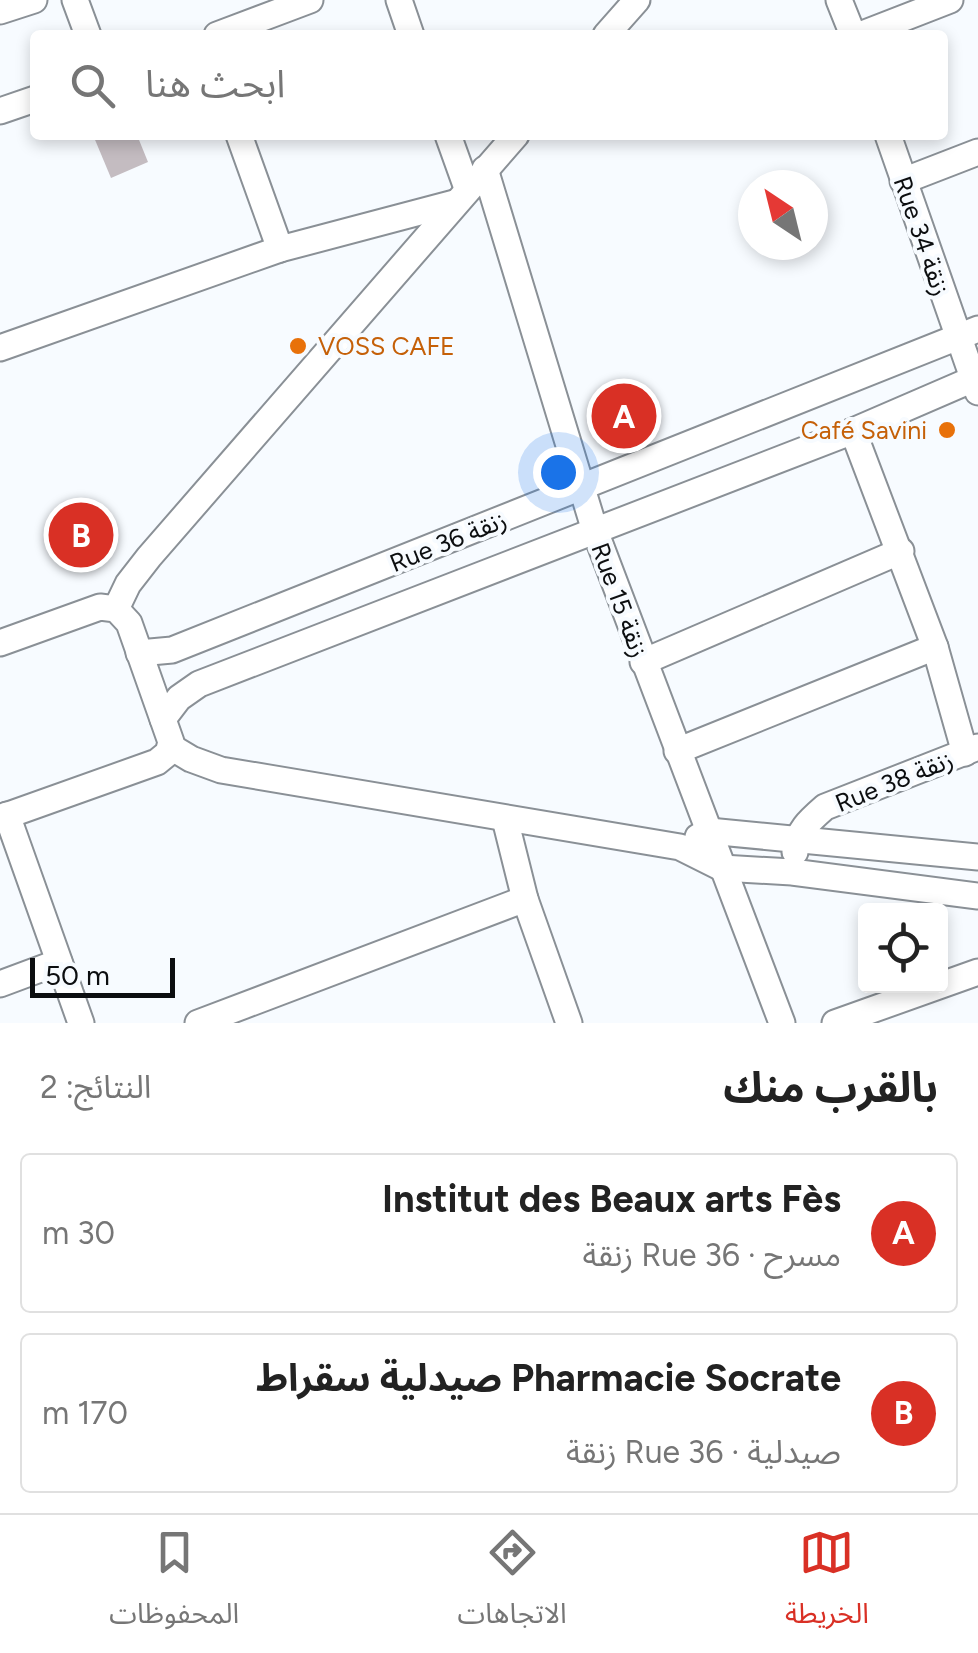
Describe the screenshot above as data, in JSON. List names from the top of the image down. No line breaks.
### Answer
{"streets":{"street":["Rue 34 زنقة","Rue 36 زنقة","Rue 15 زنقة","Rue 38 زنقة"]},"crossings":[["Rue 34 زنقة","Rue 36 زنقة"],["Rue 36 زنقة","Rue 15 زنقة"]],"places":["VOSS CAFE","Café Savini"],"scale_bar":"50 m","north":"top left","page":{"search":"ابحث هنا","pins":["A","B"],"scale":"50 m","heading":["بالقرب منك","النتائج: 2"],"list":[{"mark":"A","name":"Institut des Beaux arts Fès","note":"مسرح · Rue 36 زنقة","value":"30 m"},{"mark":"B","name":"Pharmacie Socrate صيدلية سقراط","note":"صيدلية · Rue 36 زنقة","value":"170 m"}],"nav":["الخريطة","الاتجاهات","المحفوظات"]}}
